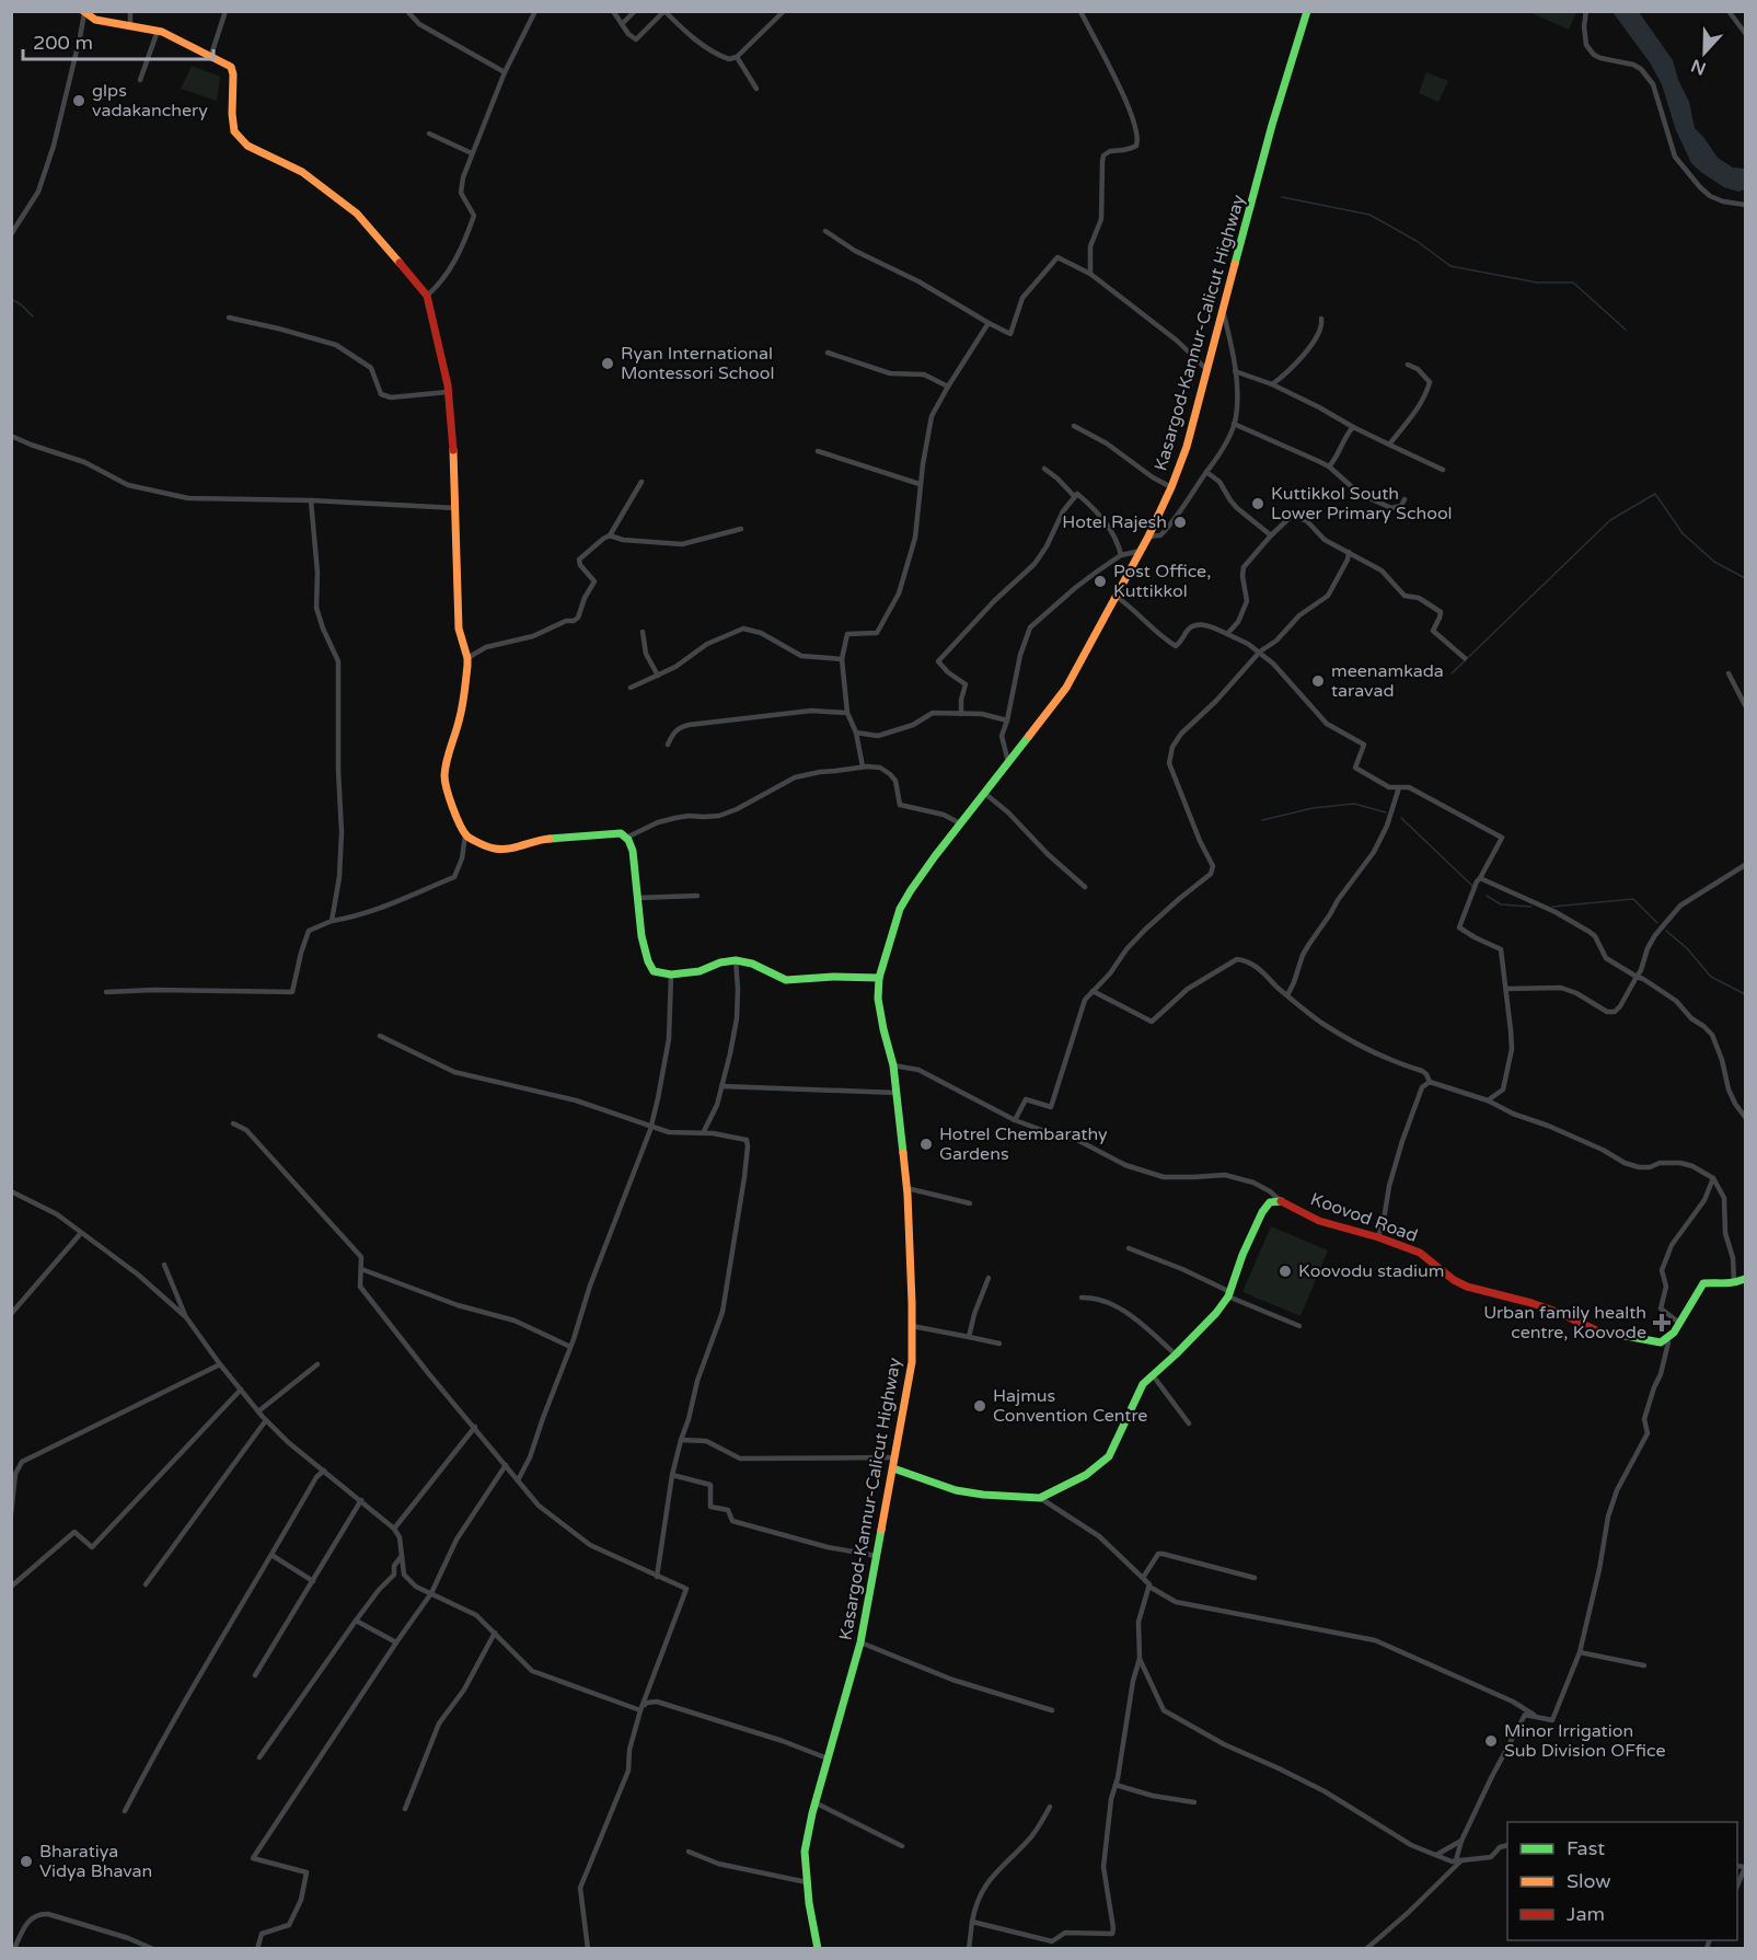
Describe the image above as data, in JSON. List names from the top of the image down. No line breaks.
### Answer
{"streets":{"main road":["Kasargod-Kannur-Calicut Highway","Koovod Road"]},"places":{"other":["glps vadakanchery","Ryan International Montessori School","Kuttikkol South Lower Primary School","Hotel Rajesh","Post Office, Kuttikkol","meenamkada taravad","Hotrel Chembarathy Gardens","Koovodu stadium","Hajmus Convention Centre","Minor Irrigation Sub Division OFfice","Bharatiya Vidya Bhavan"],"health":["Urban family health centre, Koovode"]},"legend":["Fast","Slow","Jam"],"scale_bar":"200 m","north":"bottom"}
